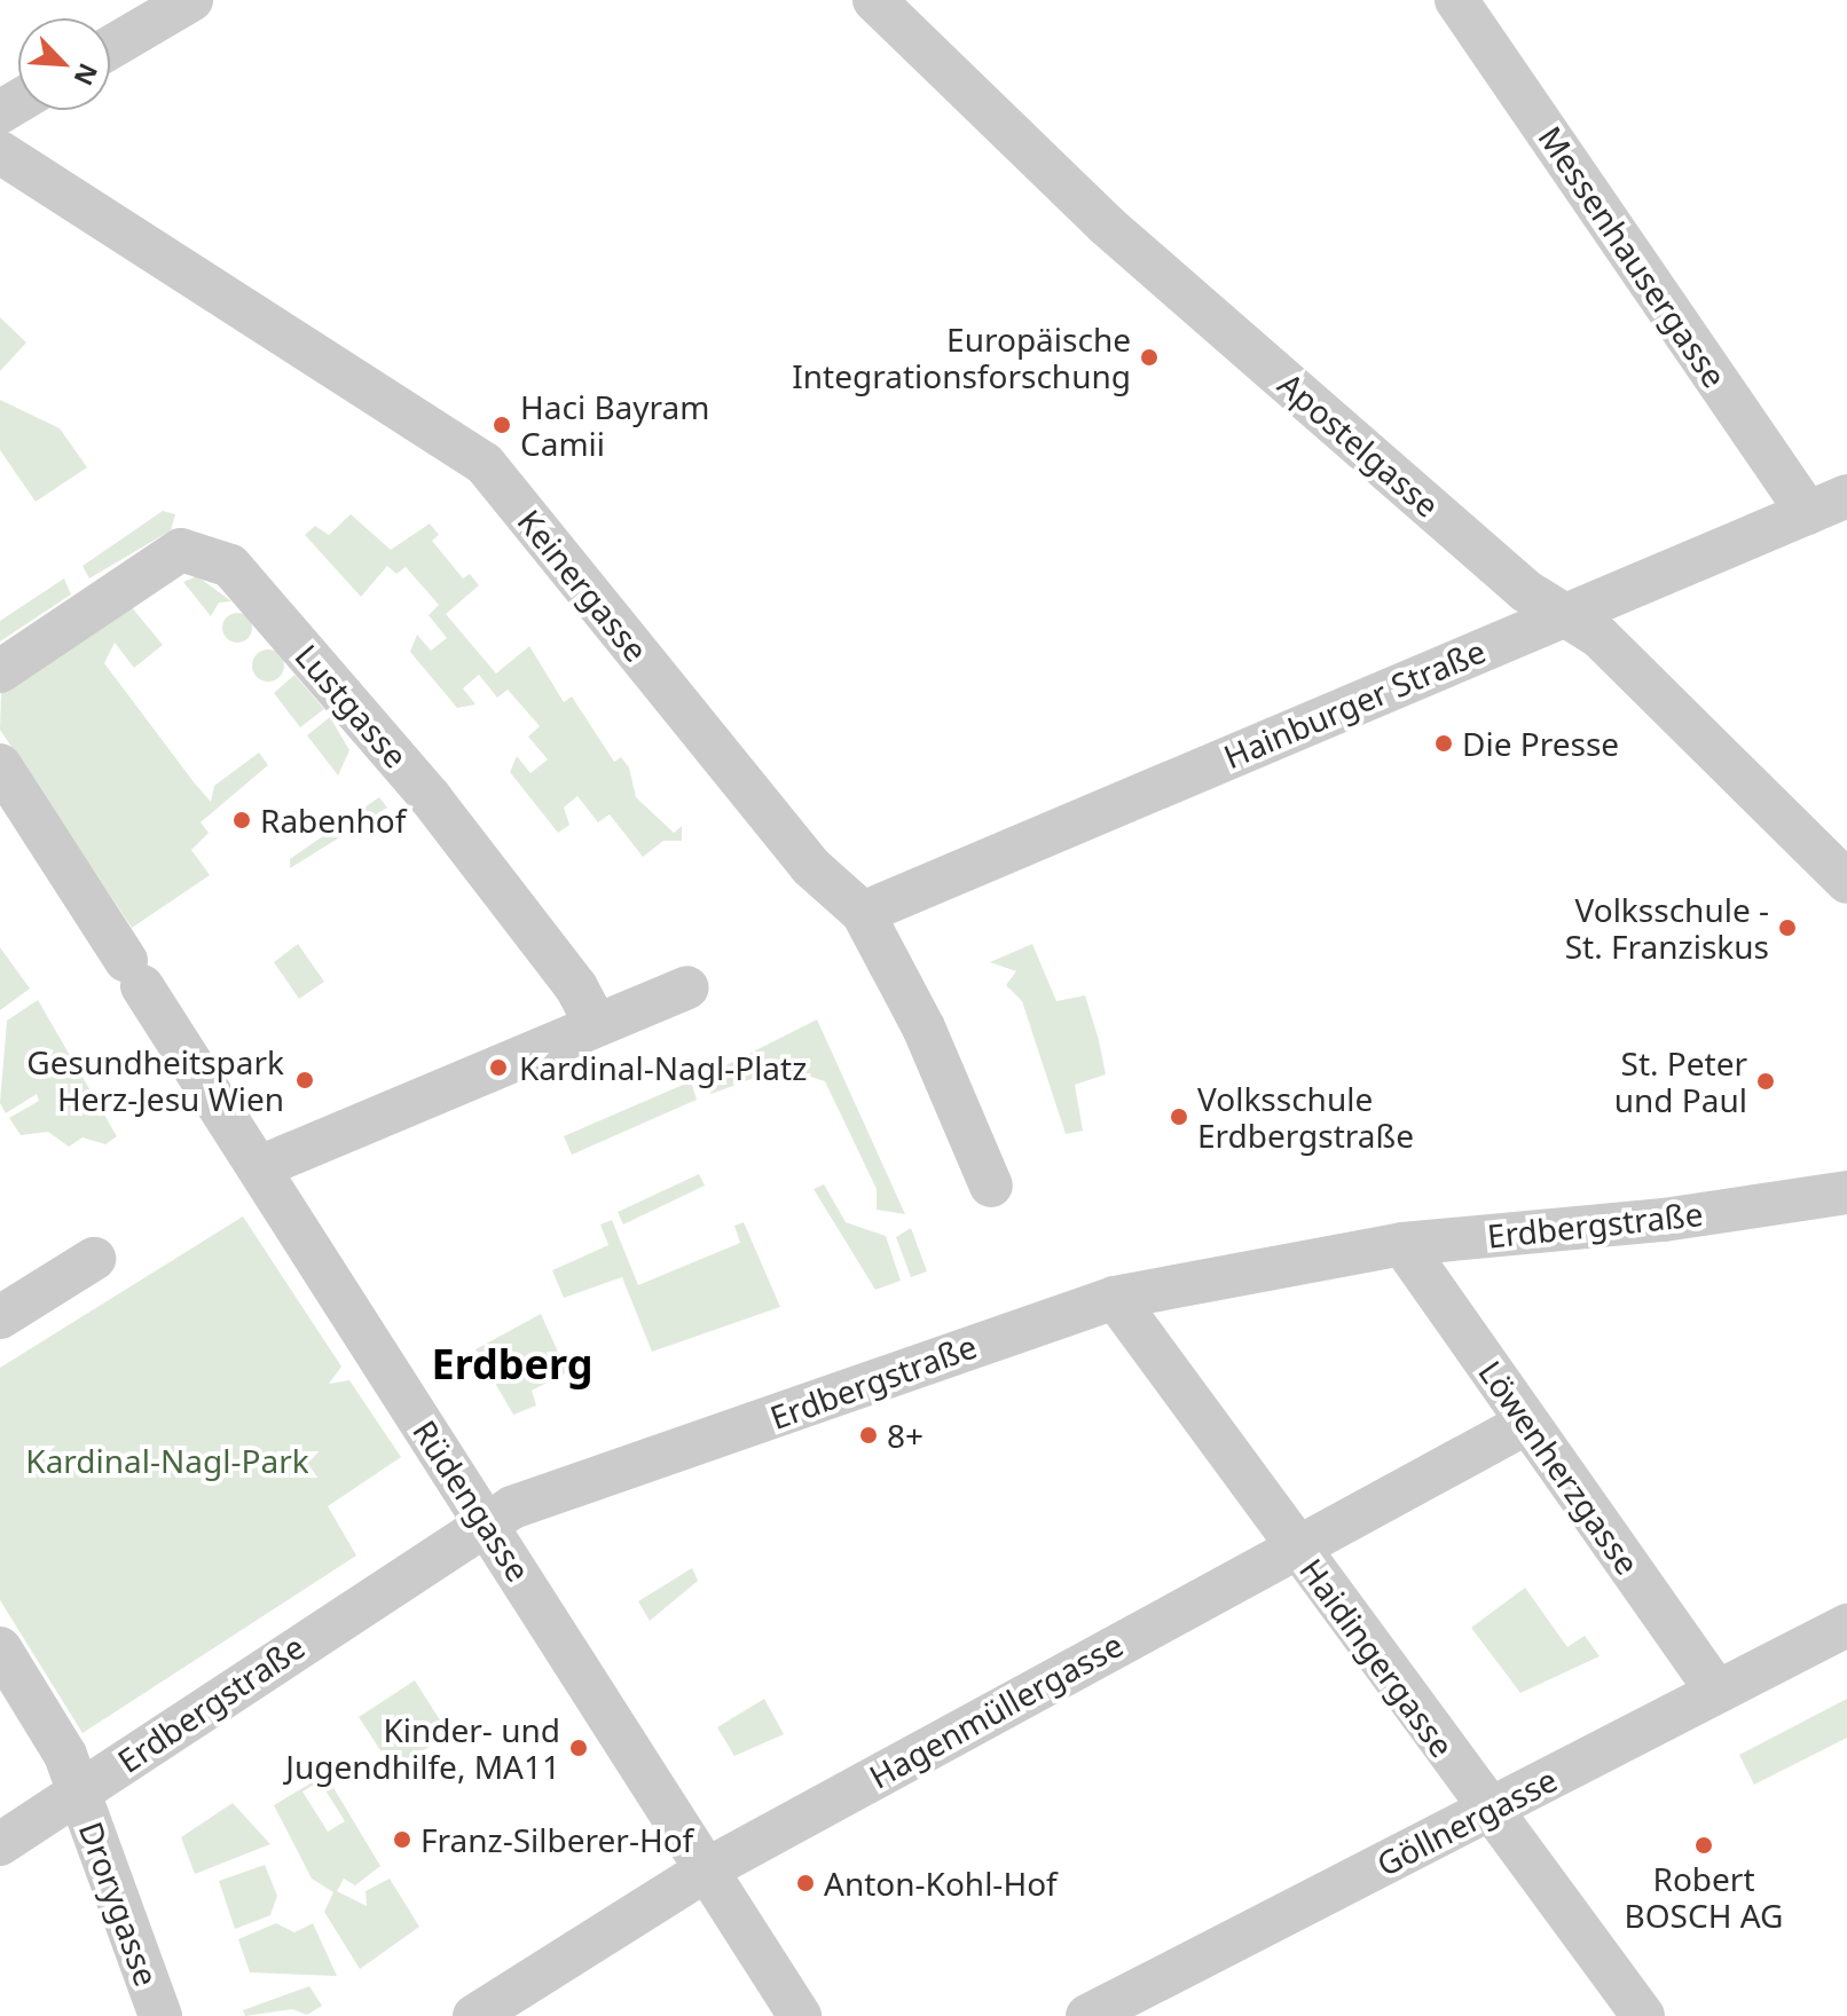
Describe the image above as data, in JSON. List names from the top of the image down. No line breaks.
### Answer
{"streets":{"street":["Messenhausergasse","Apostelgasse","Keinergasse","Hainburger Straße","Lustgasse","Erdbergstraße","Löwenherzgasse","Rüdengasse","Haidingergasse","Hagenmüllergasse","Göllnergasse","Drorygasse"]},"crossings":[["Messenhausergasse","Hainburger Straße"],["Apostelgasse","Hainburger Straße"],["Keinergasse","Hainburger Straße"],["Erdbergstraße","Löwenherzgasse"],["Erdbergstraße","Rüdengasse"],["Erdbergstraße","Haidingergasse"],["Erdbergstraße","Drorygasse"],["Löwenherzgasse","Hagenmüllergasse"],["Löwenherzgasse","Göllnergasse"],["Rüdengasse","Hagenmüllergasse"],["Haidingergasse","Hagenmüllergasse"],["Haidingergasse","Göllnergasse"]],"districts":["Erdberg"],"parks":["Kardinal-Nagl-Park"],"places":["Europäische Integrationsforschung","Haci Bayram Camii","Die Presse","Rabenhof","Volksschule - St. Franziskus","Kardinal-Nagl-Platz","Gesundheitspark Herz-Jesu Wien","St. Peter und Paul","Volksschule Erdbergstraße","8+","Kinder- und Jugendhilfe, MA11","Franz-Silberer-Hof","Robert BOSCH AG","Anton-Kohl-Hof"],"north":"bottom right"}
